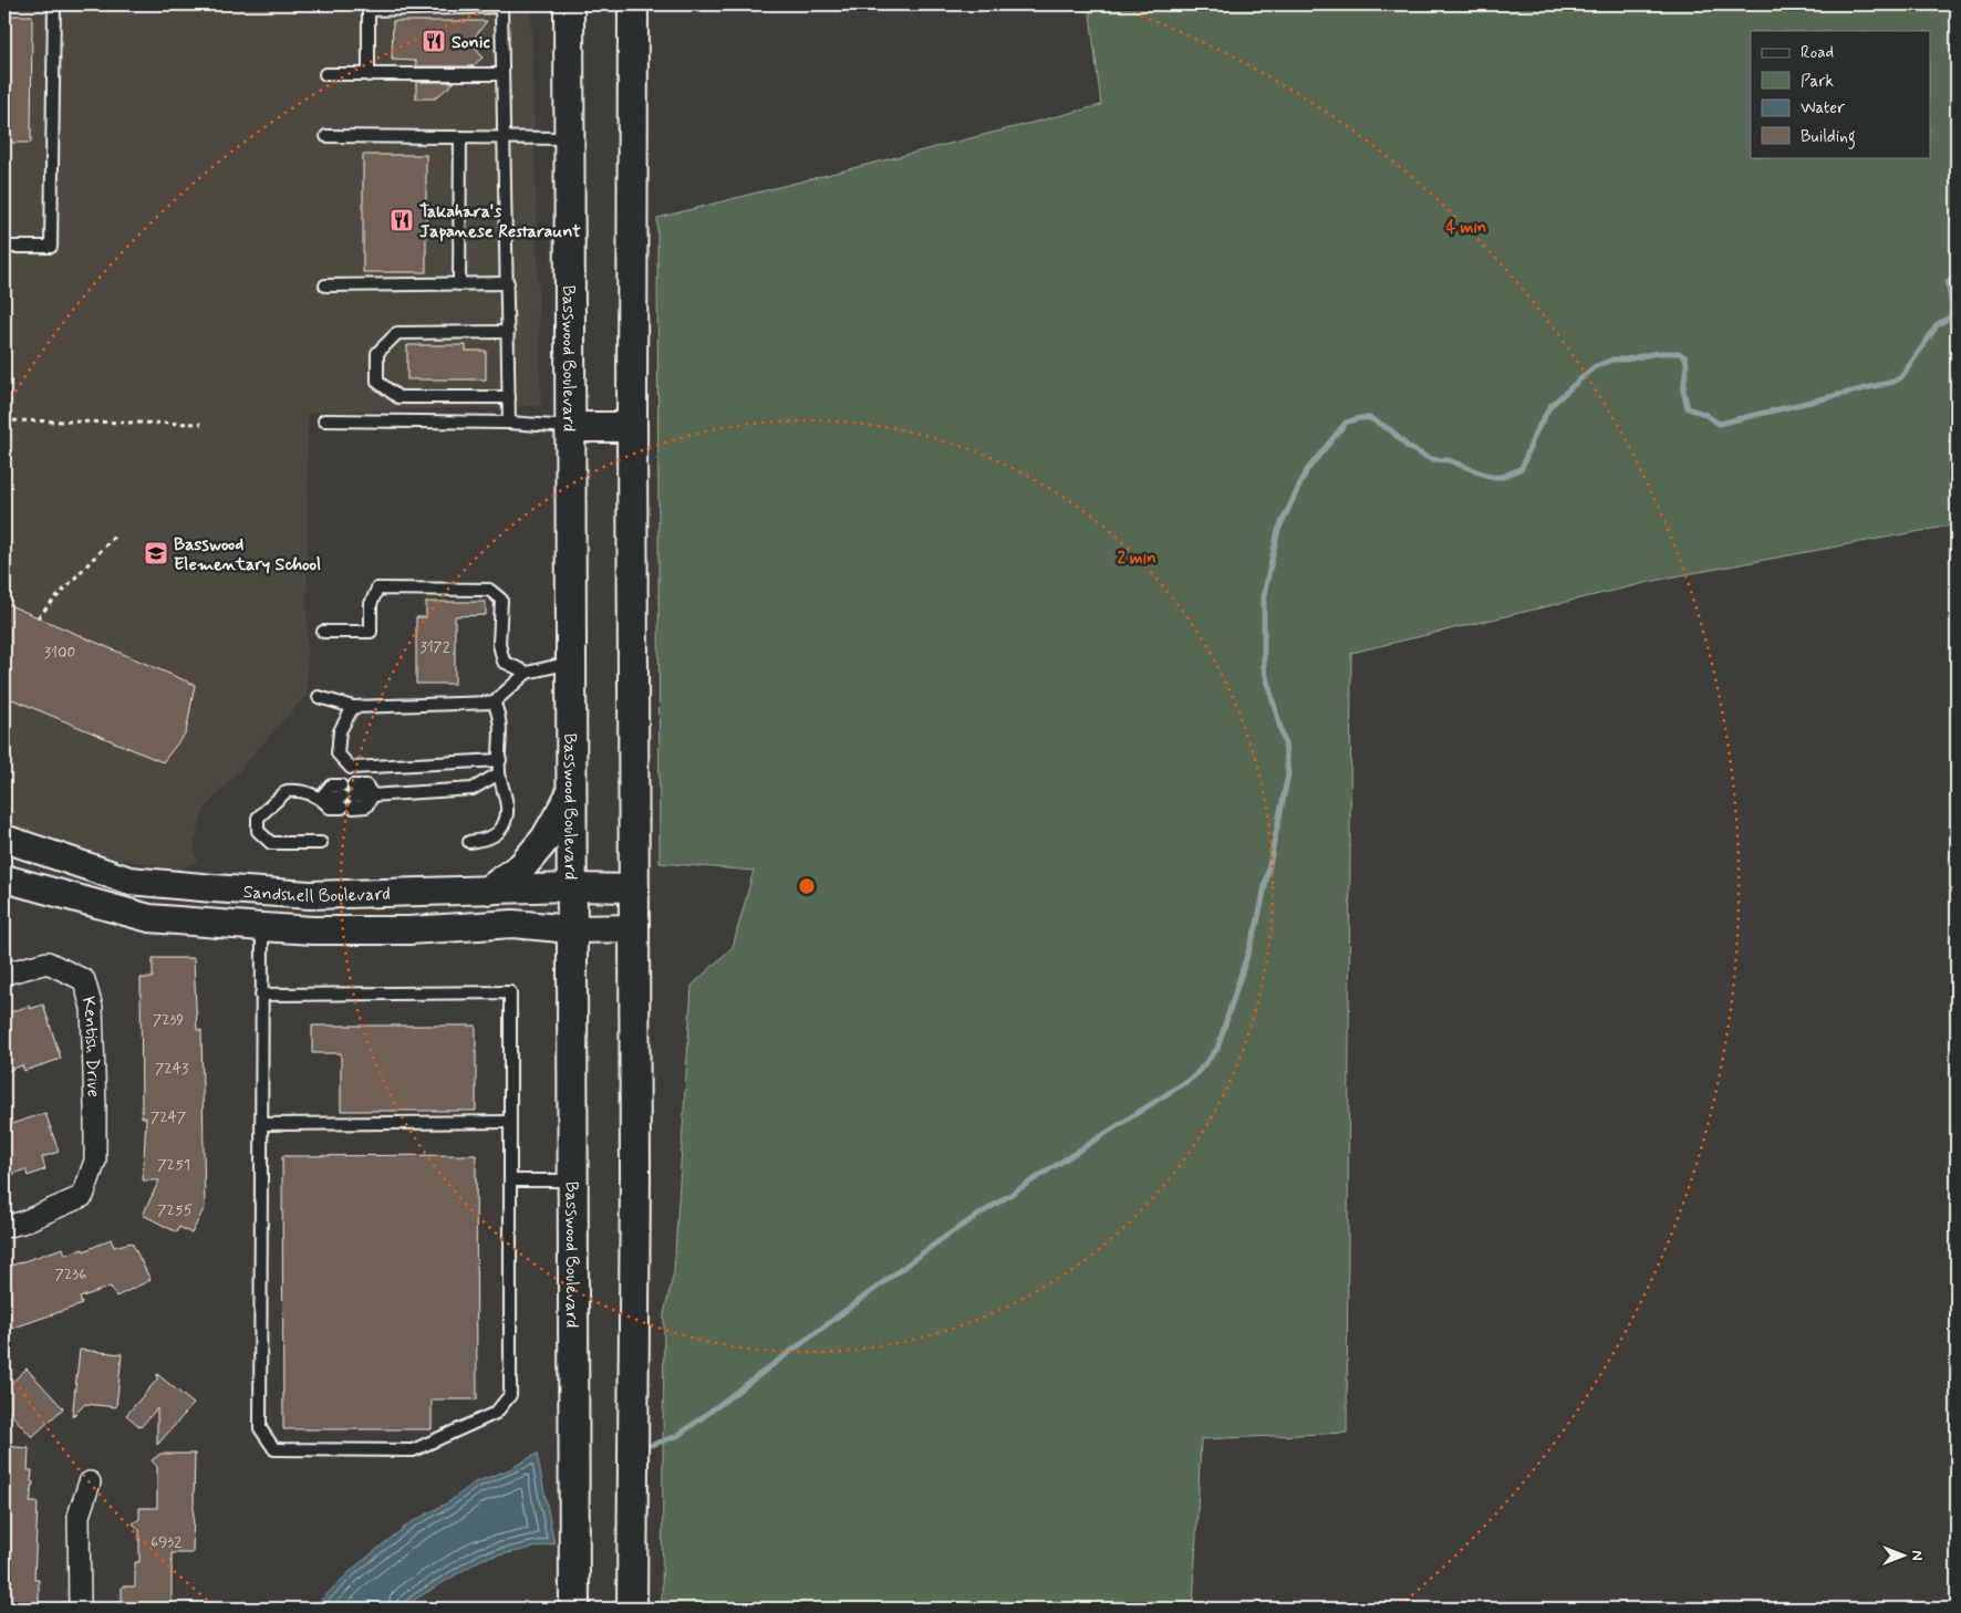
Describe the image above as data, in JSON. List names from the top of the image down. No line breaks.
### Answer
{"streets":{"main road":["Basswood Boulevard"],"street":["Sandshell Boulevard","Kentish Drive"]},"crossings":[["Basswood Boulevard","Sandshell Boulevard"]],"places":{"restaurant":["Sonic","Takahara's Japanese Restaraunt"],"school or university":["Basswood Elementary School"]},"house_numbers":["3172","3100","7239","7243","7247","7251","7255","7236","6932"],"legend":["Road","Park","Water","Building"],"north":"right","rings":["4 min","2 min"]}
